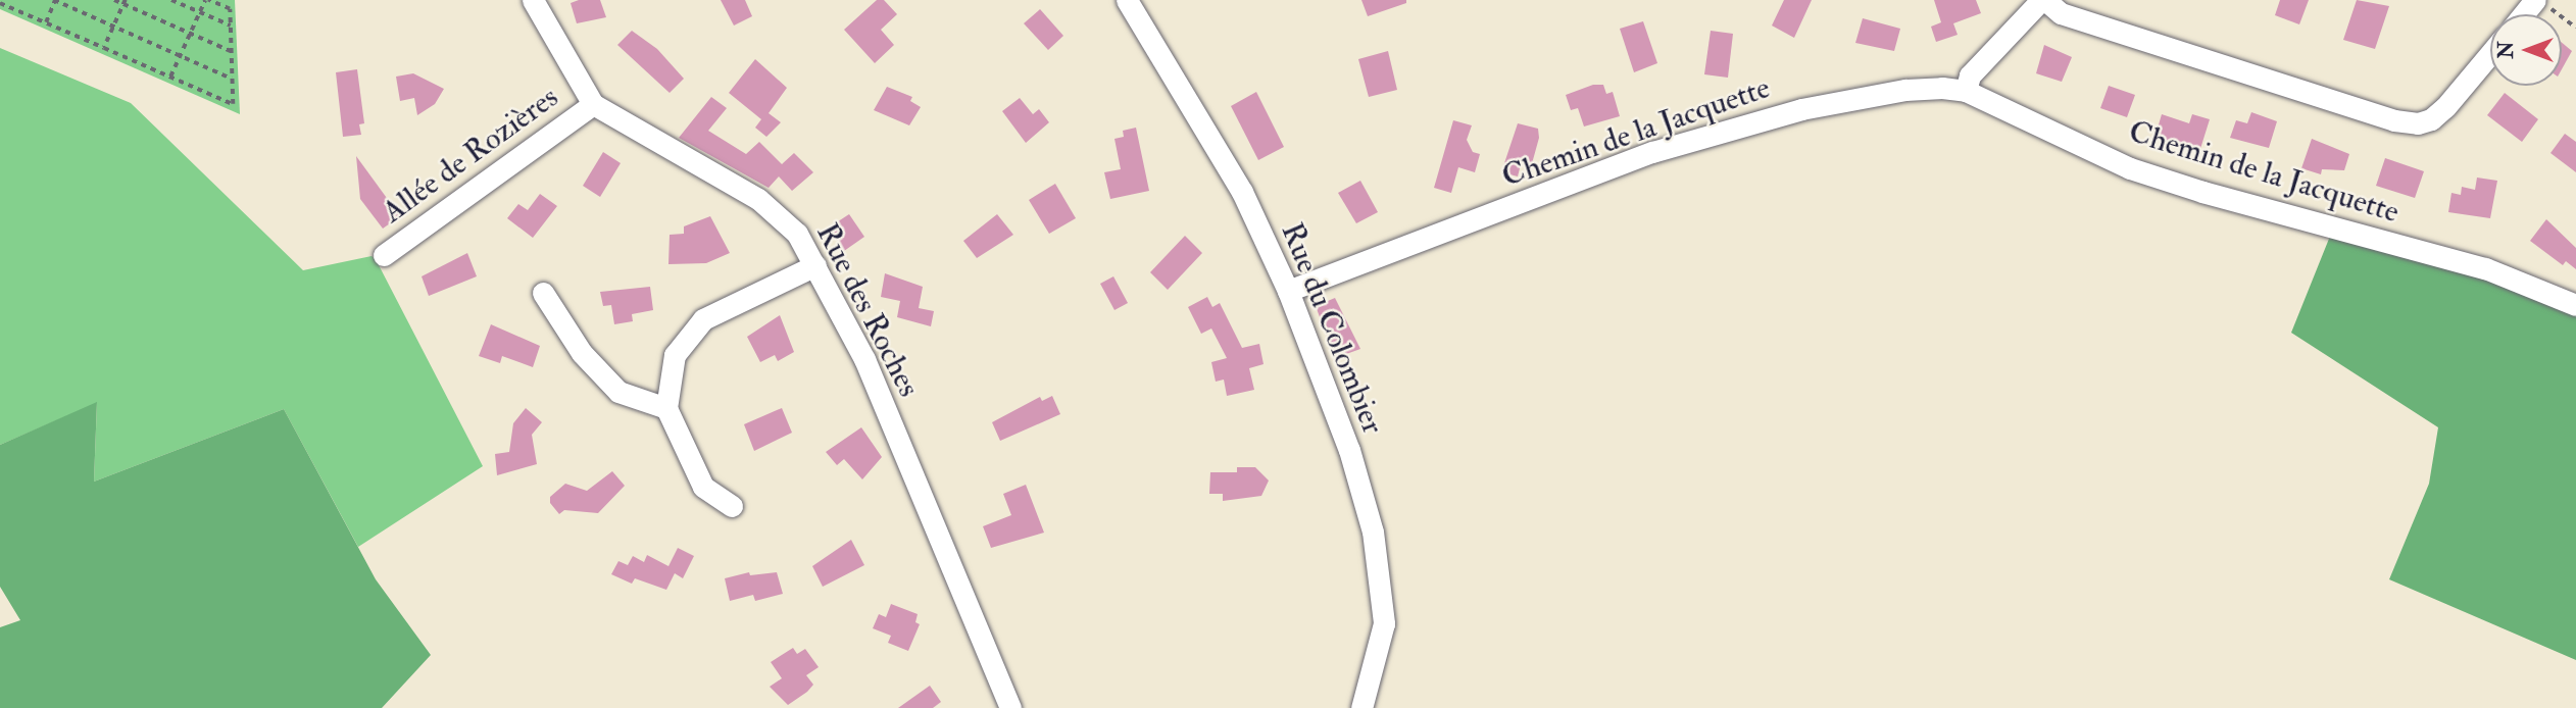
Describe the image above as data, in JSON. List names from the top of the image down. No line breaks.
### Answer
{"streets":{"street":["Chemin de la Jacquette","Allée de Rozières","Rue des Roches","Rue du Colombier"]},"crossings":[["Chemin de la Jacquette","Rue du Colombier"],["Allée de Rozières","Rue des Roches"]],"north":"left"}
